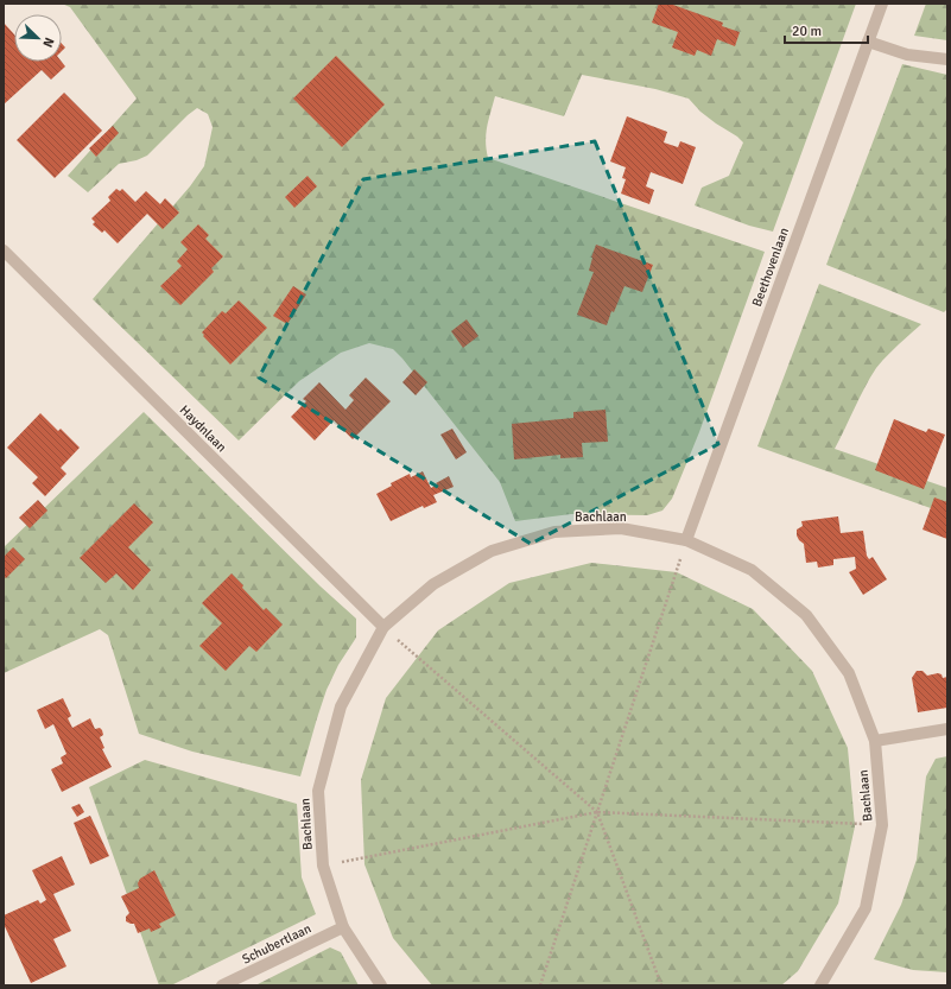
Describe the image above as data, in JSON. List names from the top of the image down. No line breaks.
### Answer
{"streets":{"street":["Beethovenlaan","Haydnlaan","Bachlaan","Schubertlaan"]},"crossings":[["Beethovenlaan","Bachlaan"],["Haydnlaan","Bachlaan"],["Bachlaan","Schubertlaan"]],"scale_bar":"20 m","north":"bottom right"}
